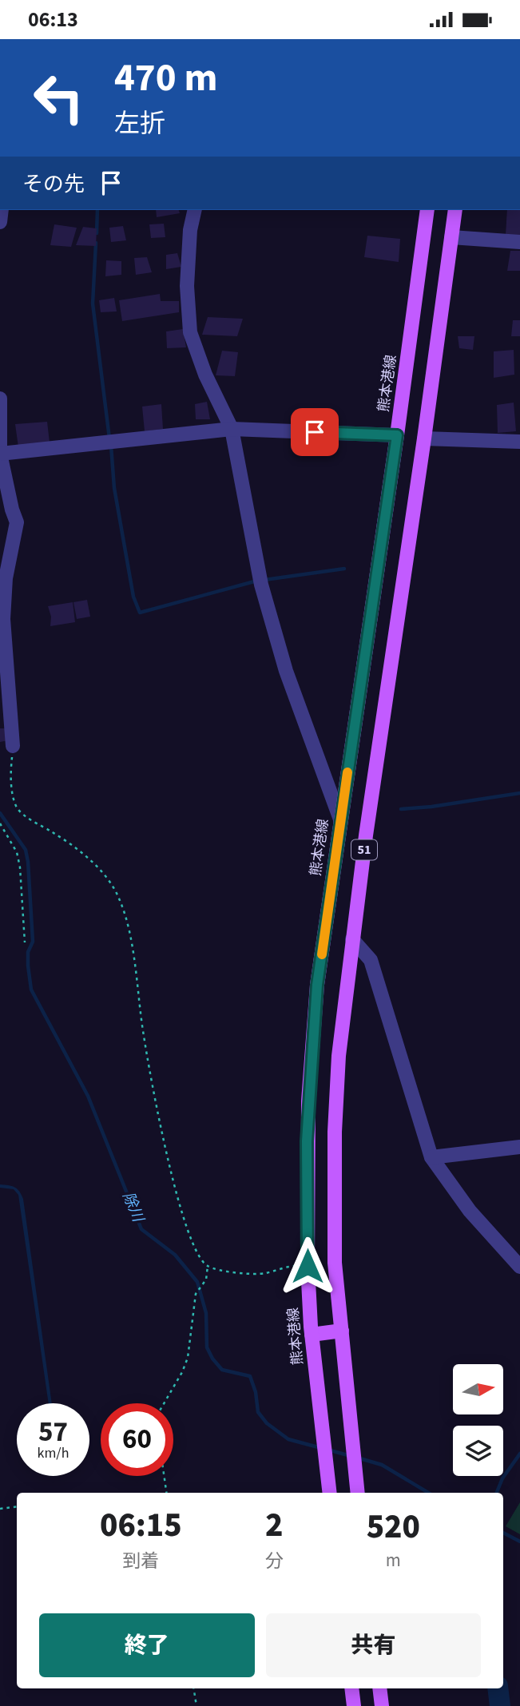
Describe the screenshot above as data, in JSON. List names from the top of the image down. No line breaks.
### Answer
{"streets":{"main road":["熊本港線","51"]},"water":["除川"],"north":"right","page":{"status":"06:13","turn":["470 m","左折"],"then":"その先","speed":"57 km/h","limit":"60","eta":["06:15","到着","2","分","520","m"],"buttons":["終了","共有"]}}
